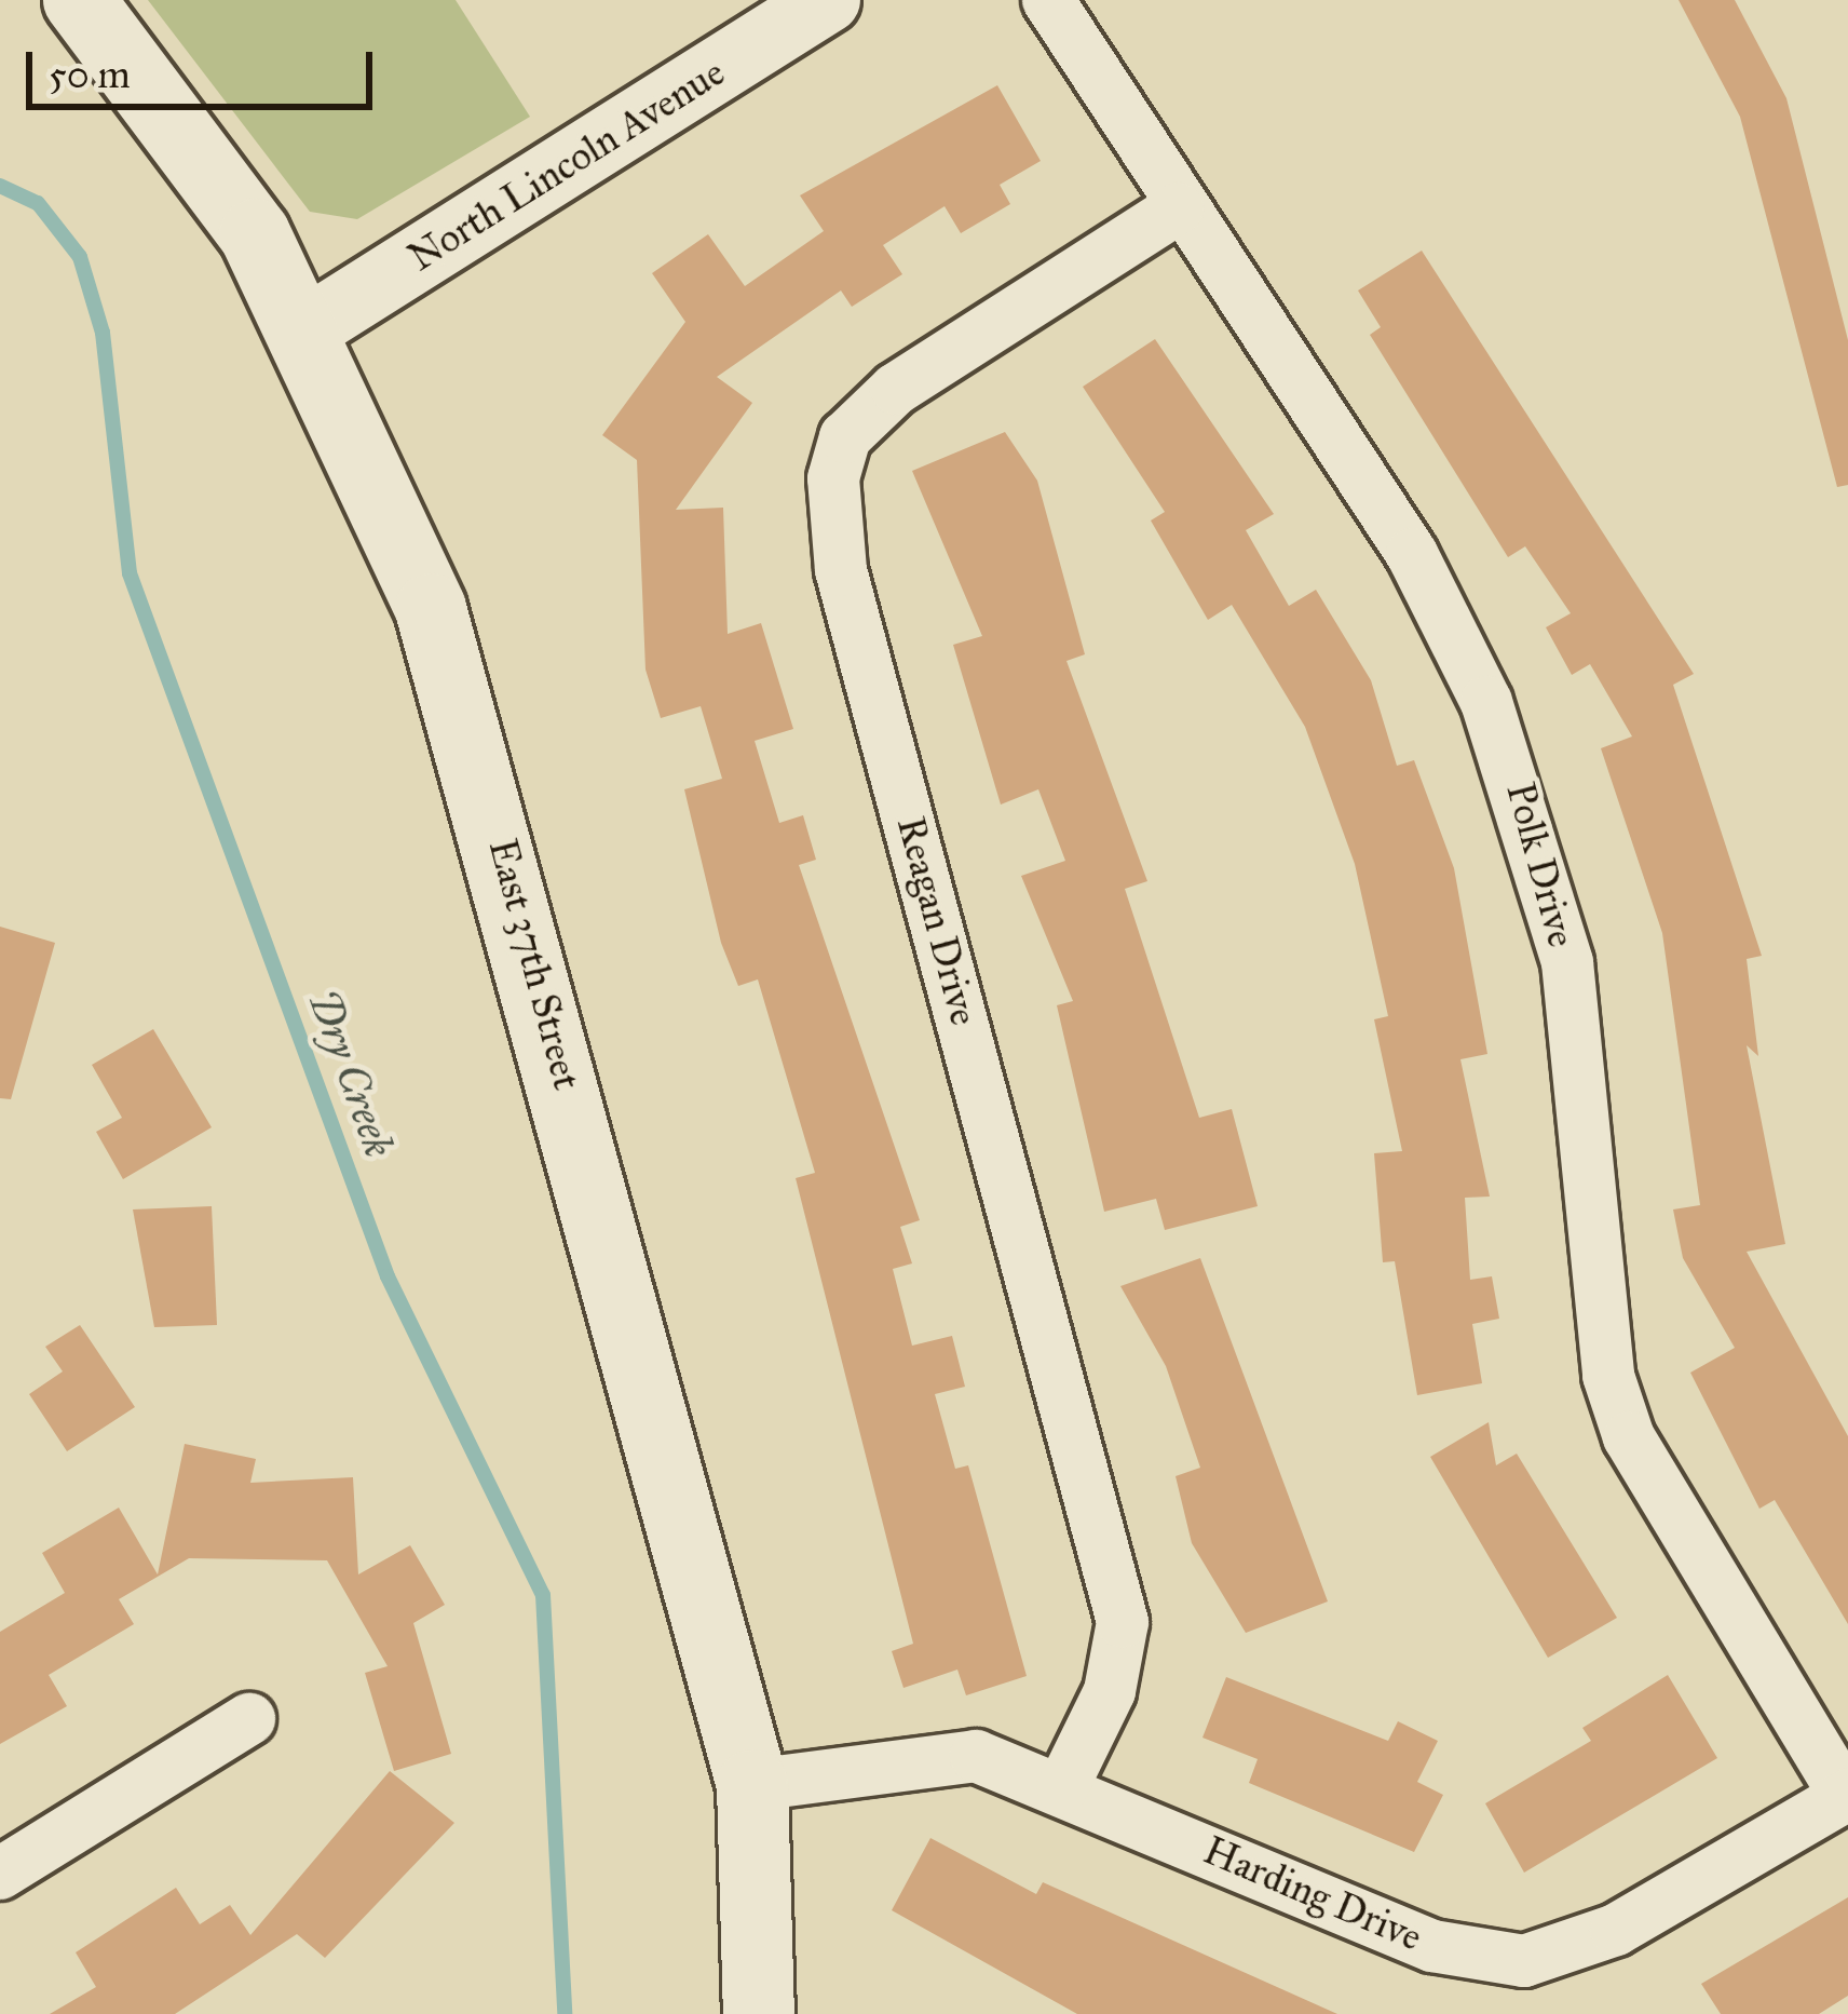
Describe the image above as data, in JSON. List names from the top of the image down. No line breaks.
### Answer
{"streets":{"main road":["East 37th Street"],"street":["North Lincoln Avenue","Polk Drive","Reagan Drive","Harding Drive"]},"crossings":[["North Lincoln Avenue","East 37th Street"],["Polk Drive","Reagan Drive"],["Polk Drive","Harding Drive"],["Reagan Drive","Harding Drive"],["East 37th Street","Harding Drive"]],"water":["Dry Creek"],"scale_bar":"50 m"}
